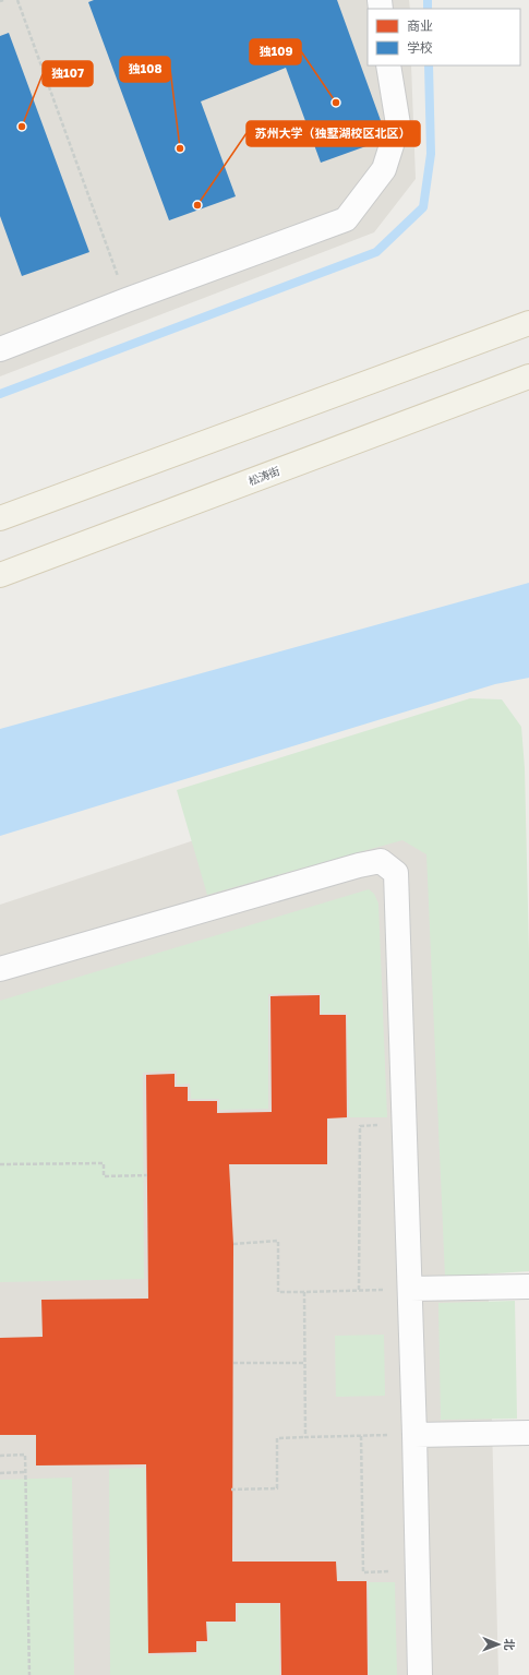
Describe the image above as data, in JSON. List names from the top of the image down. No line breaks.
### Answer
{"streets":{"main road":["松涛街"]},"places":["独109","独107","独108","苏州大学（独墅湖校区北区）"],"legend":["商业","学校"],"north":"right"}
